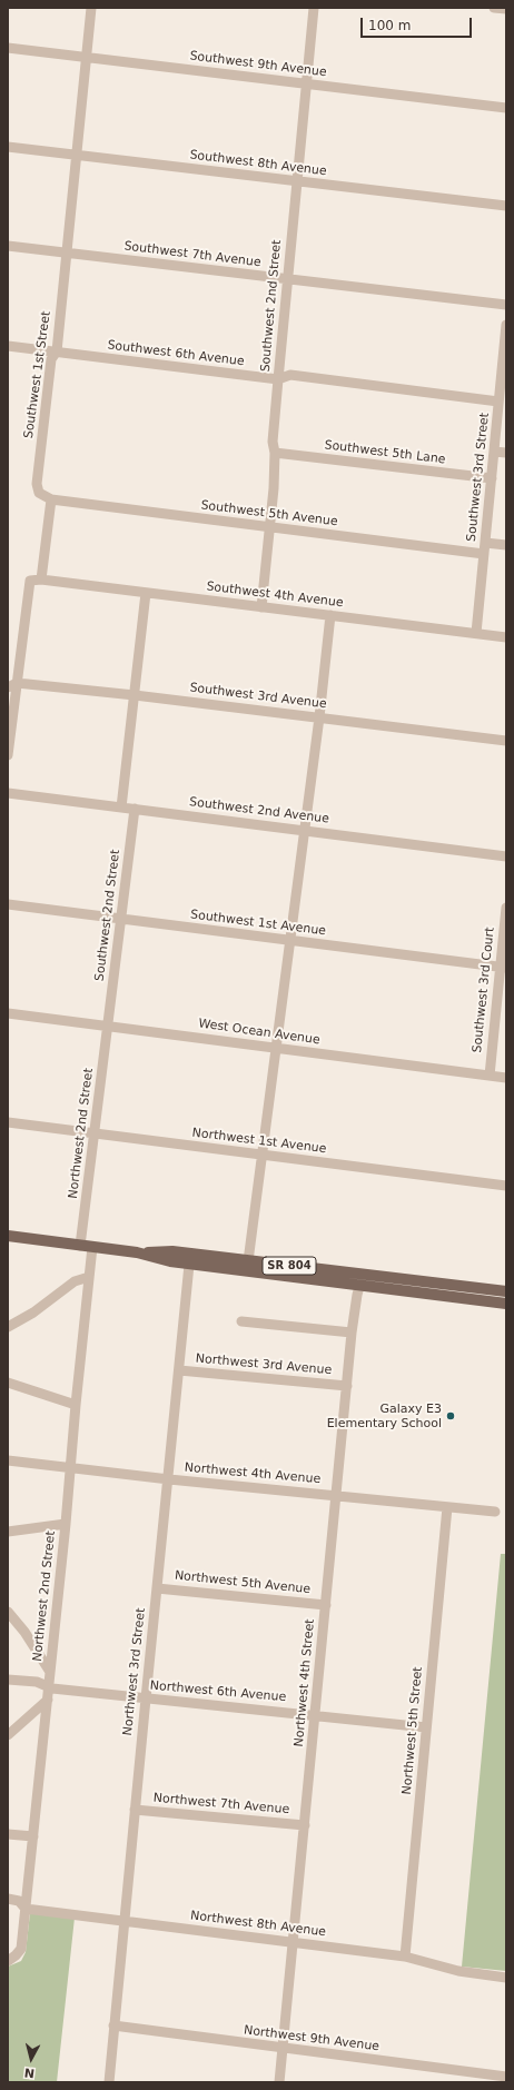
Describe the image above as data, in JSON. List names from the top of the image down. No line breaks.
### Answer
{"streets":{"main road":["SR 804"],"street":["Southwest 9th Avenue","Southwest 8th Avenue","Southwest 7th Avenue","Southwest 2nd Street","Southwest 6th Avenue","Southwest 1st Street","Southwest 5th Lane","Southwest 3rd Street","Southwest 5th Avenue","Southwest 4th Avenue","Southwest 3rd Avenue","Southwest 2nd Avenue","Southwest 1st Avenue","Southwest 3rd Court","West Ocean Avenue","Northwest 2nd Street","Northwest 1st Avenue","Northwest 3rd Avenue","Northwest 4th Avenue","Northwest 5th Avenue","Northwest 3rd Street","Northwest 4th Street","Northwest 6th Avenue","Northwest 5th Street","Northwest 7th Avenue","Northwest 8th Avenue","Northwest 9th Avenue"]},"crossings":[["Southwest 9th Avenue","Southwest 2nd Street"],["Southwest 9th Avenue","Southwest 1st Street"],["Southwest 8th Avenue","Southwest 2nd Street"],["Southwest 8th Avenue","Southwest 1st Street"],["Southwest 7th Avenue","Southwest 2nd Street"],["Southwest 7th Avenue","Southwest 1st Street"],["Southwest 2nd Street","Southwest 6th Avenue"],["Southwest 2nd Street","Southwest 5th Lane"],["Southwest 2nd Street","Southwest 5th Avenue"],["Southwest 2nd Street","Southwest 4th Avenue"],["Southwest 2nd Street","Southwest 2nd Avenue"],["Southwest 2nd Street","Southwest 1st Avenue"],["Southwest 2nd Street","West Ocean Avenue"],["Southwest 2nd Street","Northwest 2nd Street"],["Southwest 6th Avenue","Southwest 1st Street"],["Southwest 6th Avenue","Southwest 3rd Street"],["Southwest 1st Street","Southwest 5th Avenue"],["Southwest 5th Lane","Southwest 3rd Street"],["Southwest 3rd Street","Southwest 5th Avenue"],["Southwest 3rd Street","Southwest 4th Avenue"],["Southwest 1st Avenue","Southwest 3rd Court"],["Southwest 3rd Court","West Ocean Avenue"],["West Ocean Avenue","Northwest 2nd Street"],["Northwest 2nd Street","Northwest 1st Avenue"],["Northwest 2nd Street","SR 804"],["Northwest 2nd Street","Northwest 4th Avenue"],["Northwest 2nd Street","Northwest 6th Avenue"],["Northwest 2nd Street","Northwest 8th Avenue"],["SR 804","Northwest 3rd Street"],["SR 804","Northwest 4th Street"],["Northwest 3rd Avenue","Northwest 3rd Street"],["Northwest 3rd Avenue","Northwest 4th Street"],["Northwest 4th Avenue","Northwest 3rd Street"],["Northwest 4th Avenue","Northwest 4th Street"],["Northwest 4th Avenue","Northwest 5th Street"],["Northwest 5th Avenue","Northwest 3rd Street"],["Northwest 5th Avenue","Northwest 4th Street"],["Northwest 3rd Street","Northwest 6th Avenue"],["Northwest 3rd Street","Northwest 7th Avenue"],["Northwest 3rd Street","Northwest 8th Avenue"],["Northwest 3rd Street","Northwest 9th Avenue"],["Northwest 4th Street","Northwest 6th Avenue"],["Northwest 4th Street","Northwest 7th Avenue"],["Northwest 4th Street","Northwest 8th Avenue"],["Northwest 4th Street","Northwest 9th Avenue"],["Northwest 6th Avenue","Northwest 5th Street"],["Northwest 5th Street","Northwest 8th Avenue"]],"places":["Galaxy E3 Elementary School"],"scale_bar":"100 m","north":"bottom"}
